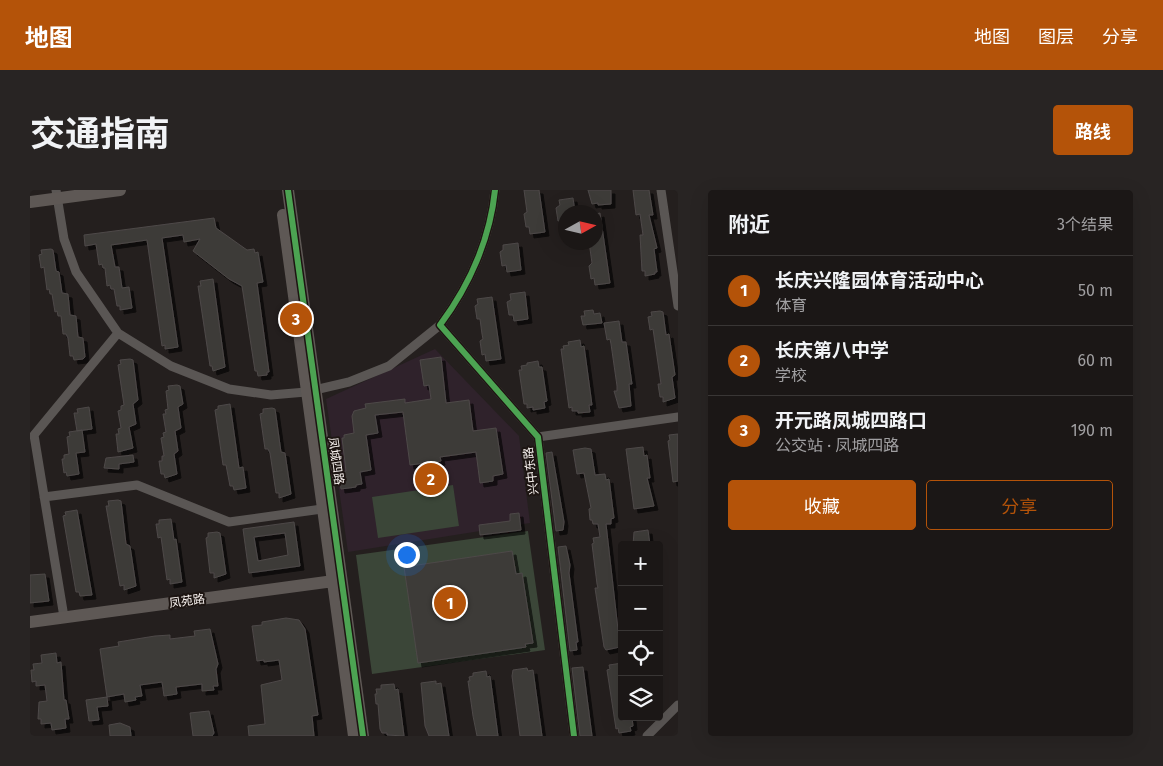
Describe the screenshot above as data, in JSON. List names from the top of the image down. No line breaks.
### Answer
{"streets":{"street":["凤城四路","兴中东路","凤苑路"]},"crossings":[["凤城四路","凤苑路"]],"north":"right","page":{"header":"地图","nav":["地图","图层","分享"],"title":"交通指南","buttons":["路线",["收藏","分享"]],"heading":["附近","3个结果"],"list":[{"mark":"1","name":"长庆兴隆园体育活动中心","note":"体育","value":"50 m"},{"mark":"2","name":"长庆第八中学","note":"学校","value":"60 m"},{"mark":"3","name":"开元路凤城四路口","note":"公交站 · 凤城四路","value":"190 m"}],"pins":["3","2","1"],"map_buttons":["+","−"]}}
